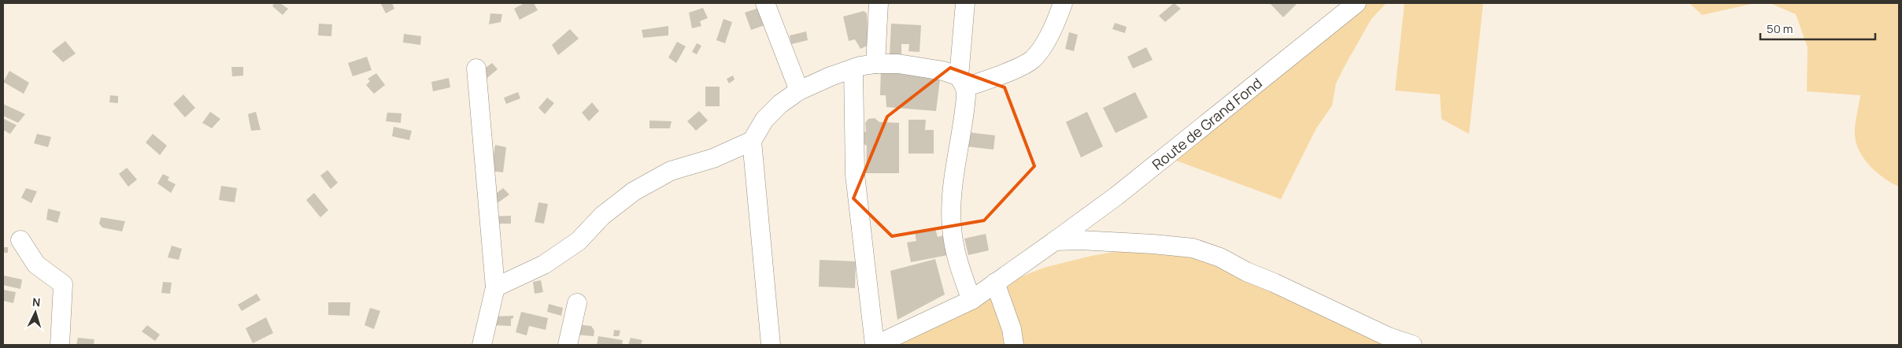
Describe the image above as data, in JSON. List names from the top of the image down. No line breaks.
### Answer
{"streets":{"street":["Route de Grand Fond"]},"scale_bar":"50 m","north":"top"}
